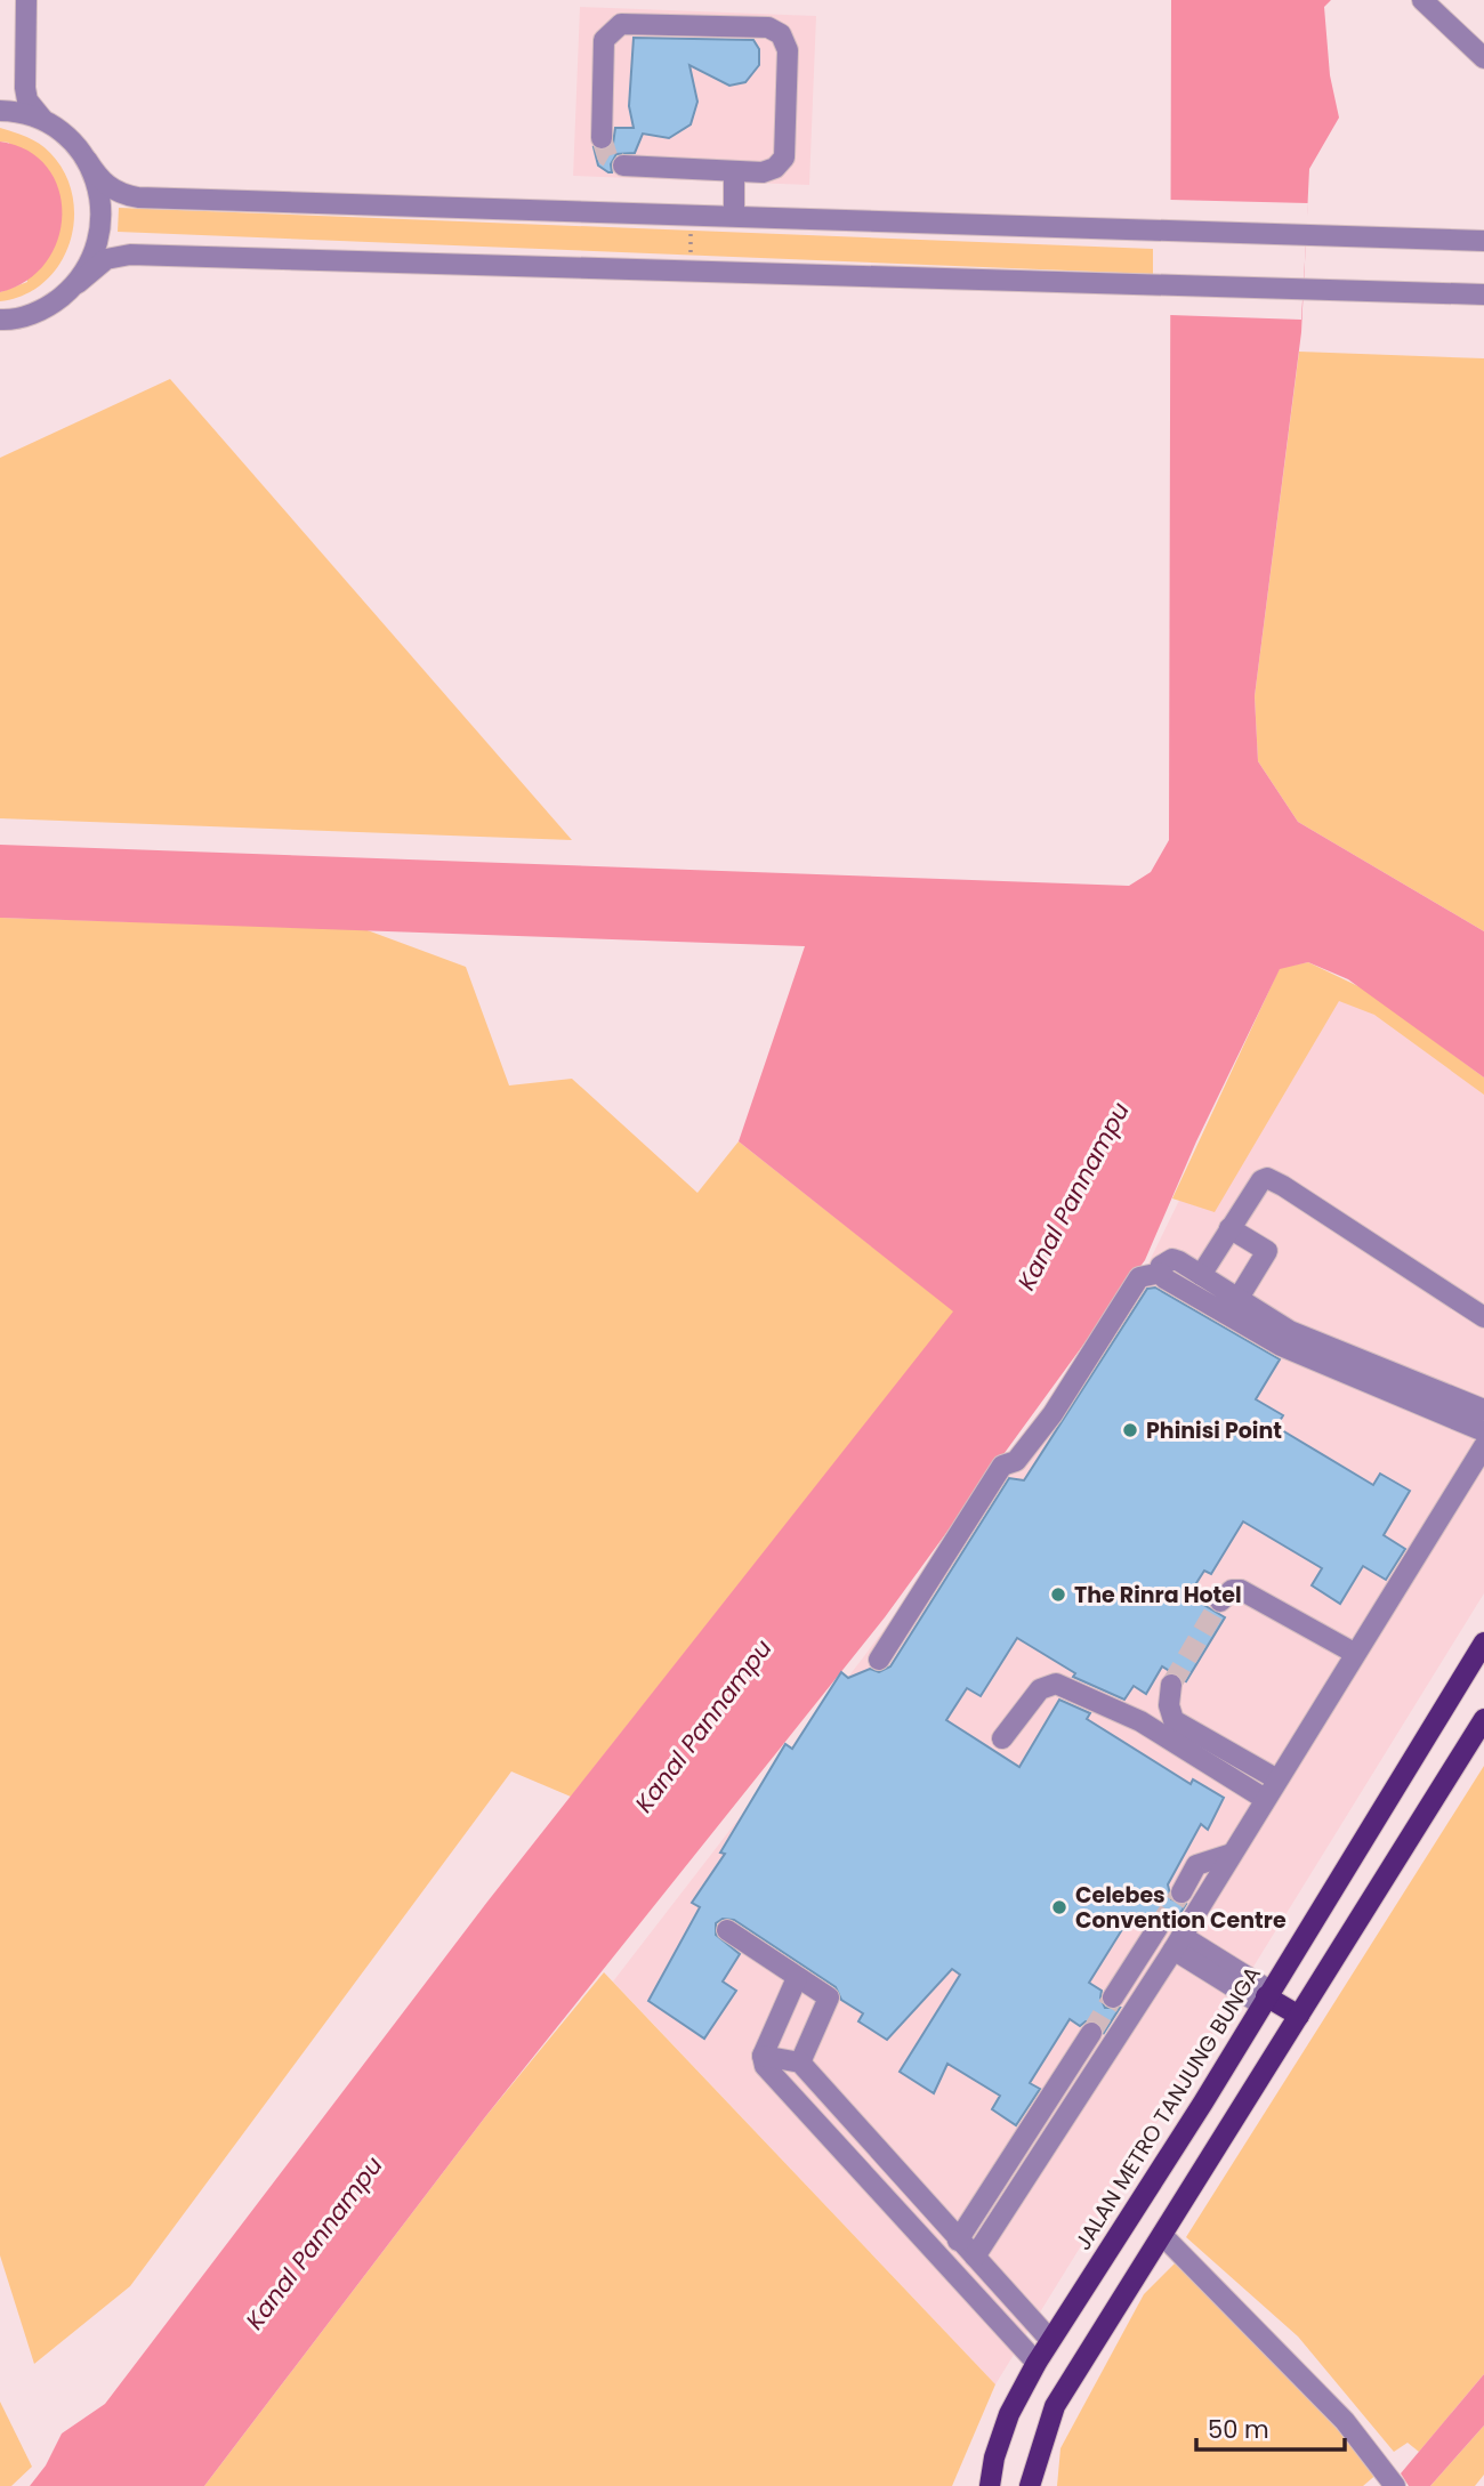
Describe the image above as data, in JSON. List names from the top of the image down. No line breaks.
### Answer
{"streets":{"main road":["JALAN METRO TANJUNG BUNGA"]},"water":["Kanal Pannampu"],"places":["Phinisi Point","The Rinra Hotel","Celebes Convention Centre"],"scale_bar":"50 m"}
